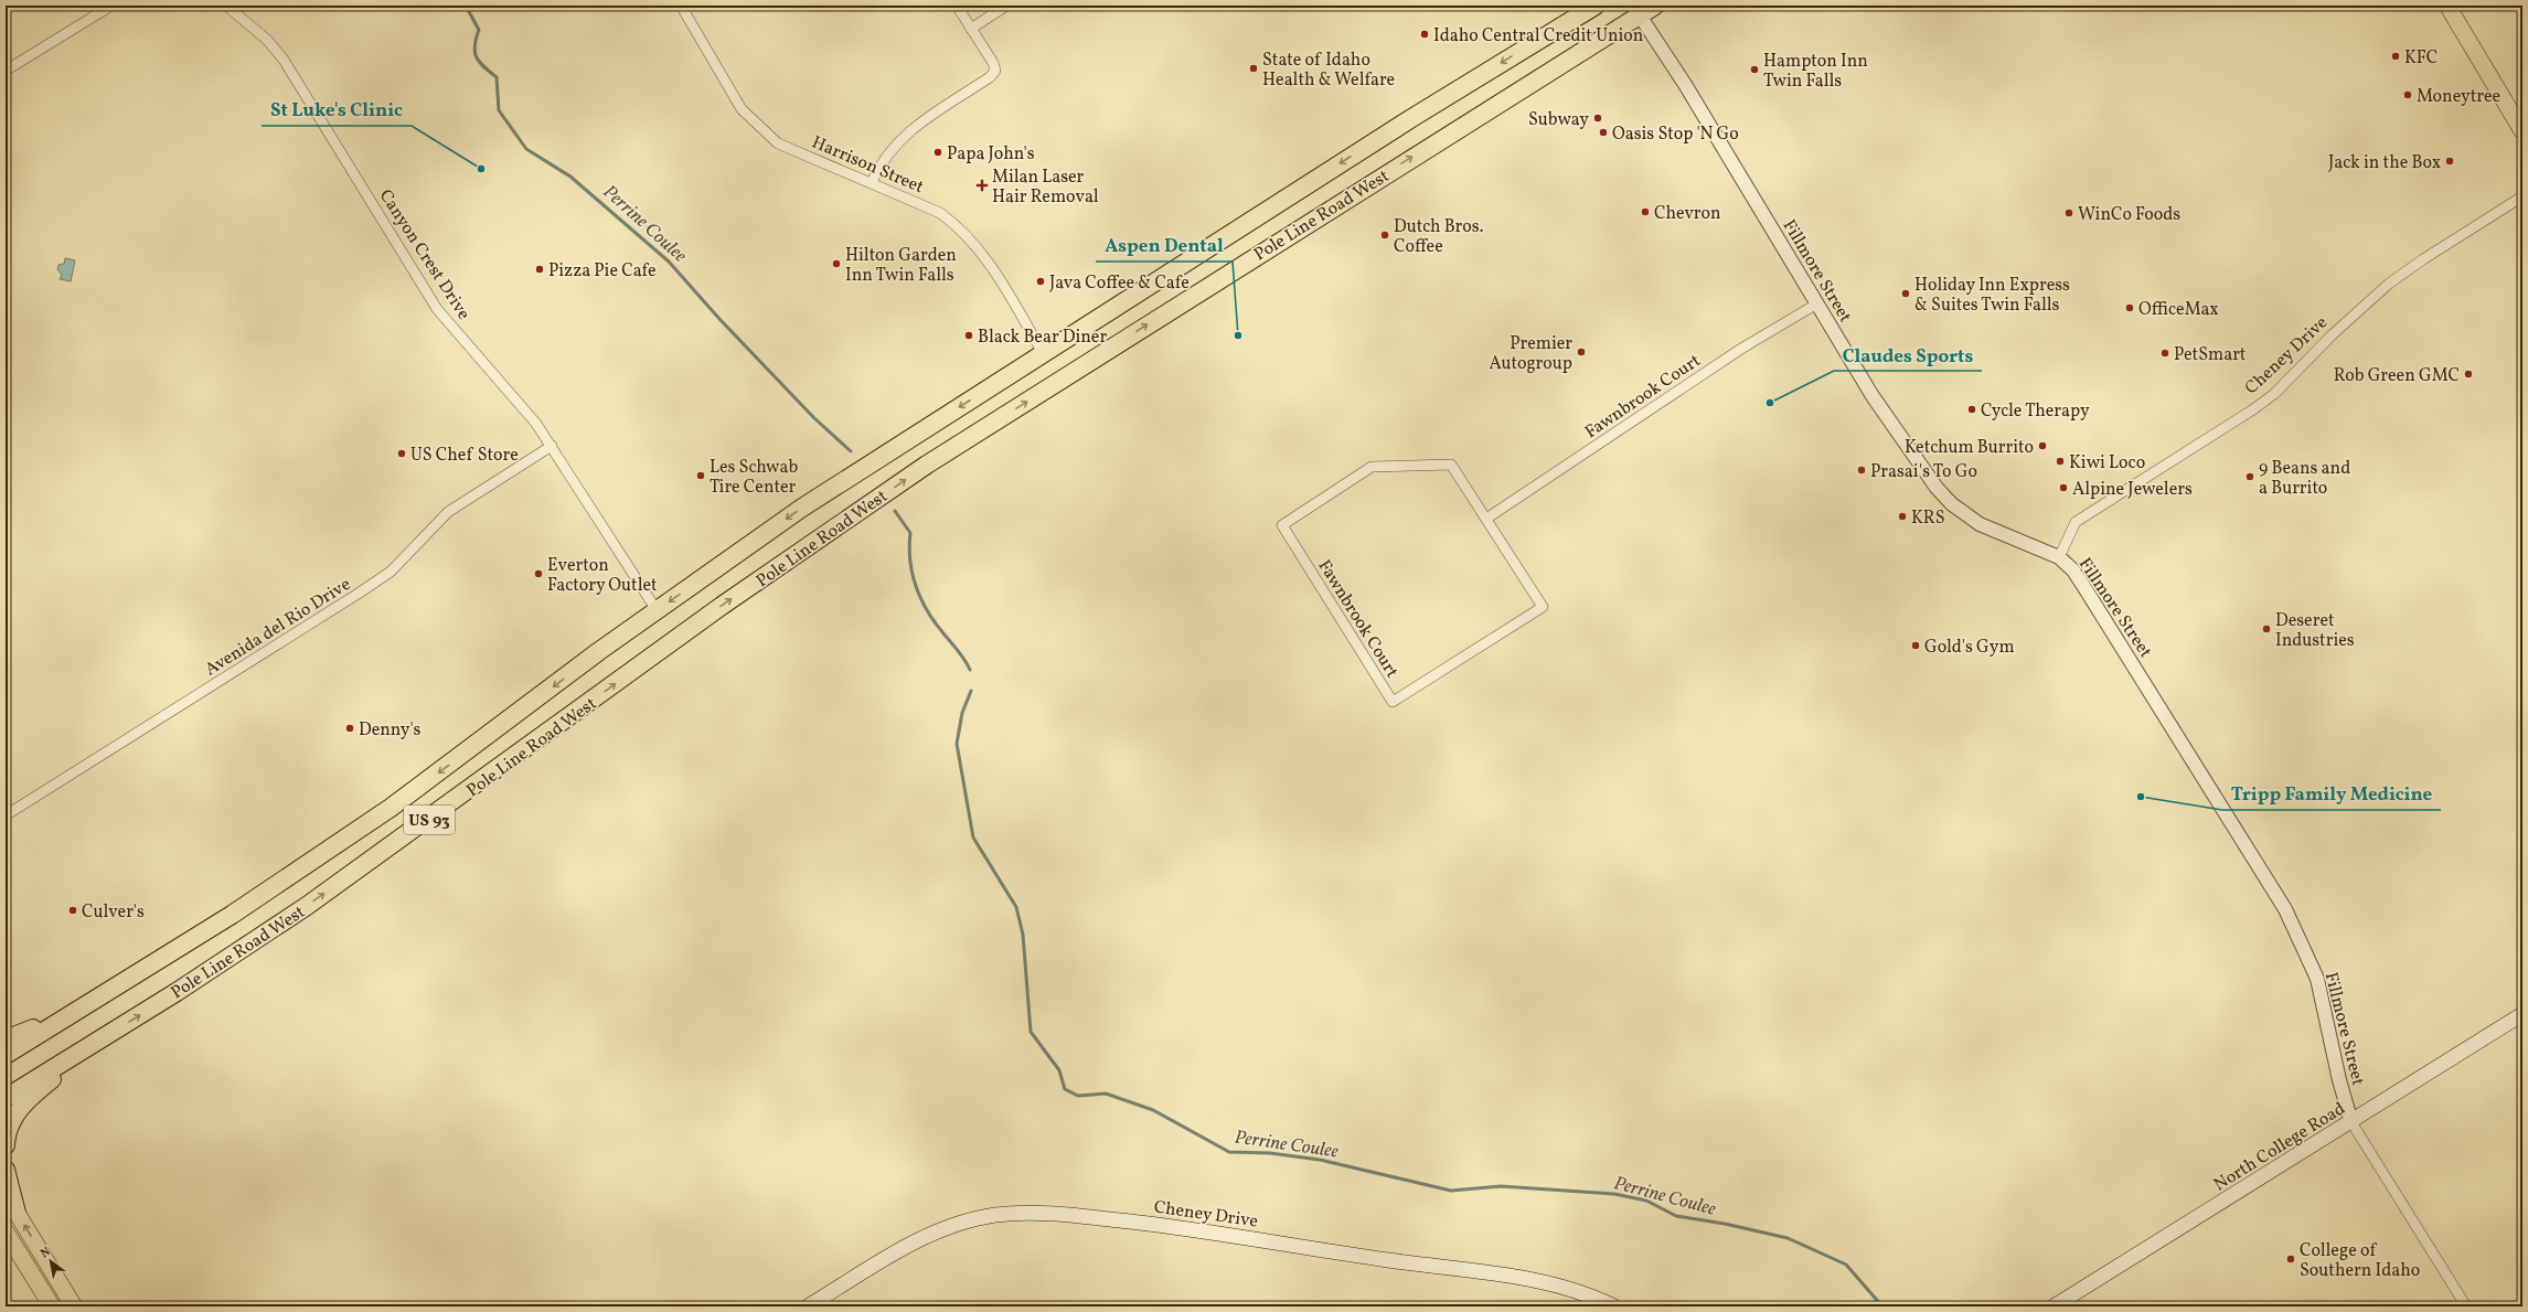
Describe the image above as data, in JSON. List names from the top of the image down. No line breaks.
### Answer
{"streets":{"highway":["Pole Line Road West","US 93"],"main road":["Cheney Drive","North College Road"],"street":["Harrison Street","Canyon Crest Drive","Fillmore Street","Fawnbrook Court","Avenida del Rio Drive"]},"crossings":[["Harrison Street","Pole Line Road West"],["Pole Line Road West","Canyon Crest Drive"],["Pole Line Road West","Fillmore Street"],["Canyon Crest Drive","Avenida del Rio Drive"],["Fillmore Street","Cheney Drive"],["Fillmore Street","Fawnbrook Court"],["Fillmore Street","North College Road"]],"water":["Perrine Coulee"],"places":{"other":["Idaho Central Credit Union","KFC","State of Idaho Health & Welfare","Hampton Inn Twin Falls","Moneytree","Subway","Oasis Stop 'N Go","Papa John's","Jack in the Box","St Luke's Clinic","Chevron","WinCo Foods","Dutch Bros. Coffee","Hilton Garden Inn Twin Falls","Pizza Pie Cafe","Java Coffee & Cafe","Holiday Inn Express & Suites Twin Falls","OfficeMax","Black Bear Diner","Aspen Dental","Premier Autogroup","PetSmart","Rob Green GMC","Claudes Sports","Cycle Therapy","Ketchum Burrito","US Chef Store","Kiwi Loco","Prasai's To Go","Les Schwab Tire Center","9 Beans and a Burrito","Alpine Jewelers","KRS","Everton Factory Outlet","Deseret Industries","Gold's Gym","Denny's","Tripp Family Medicine","Culver's","College of Southern Idaho"],"health":["Milan Laser Hair Removal"]},"north":"top left"}
